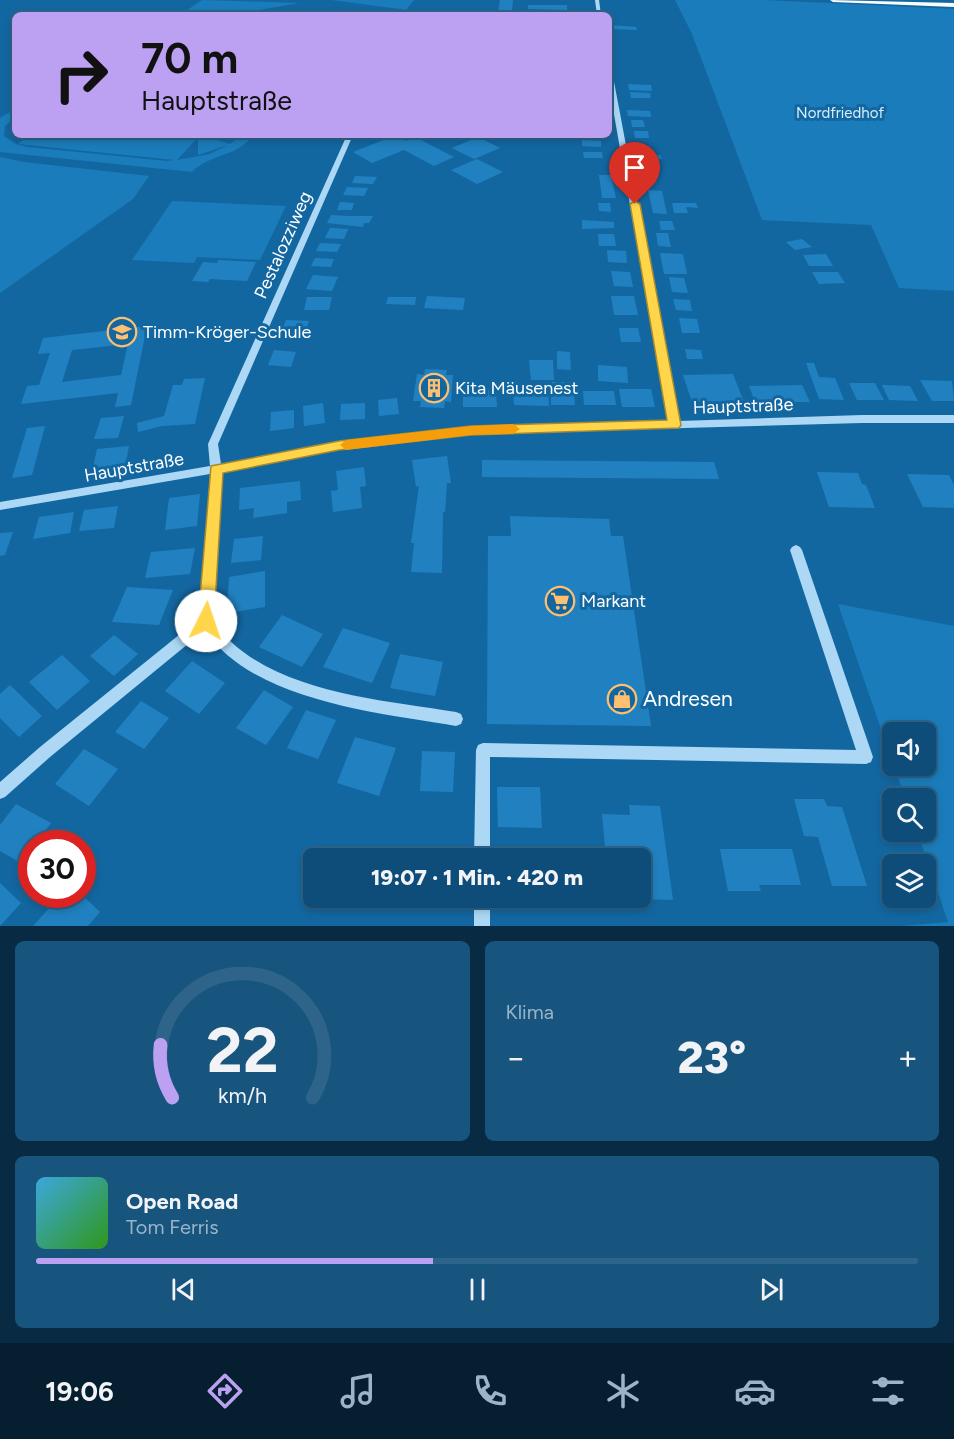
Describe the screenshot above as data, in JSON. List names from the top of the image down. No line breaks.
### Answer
{"streets":{"street":["Pestalozziweg","Hauptstraße"]},"crossings":[["Pestalozziweg","Hauptstraße"]],"parks":["Nordfriedhof"],"places":{"school or university":["Timm-Kröger-Schule"],"building":["Kita Mäusenest"],"supermarket":["Markant"],"shop":["Andresen"]},"page":{"turn":["70 m","Hauptstraße"],"limit":"30","trip":"19:07 · 1 Min. · 420 m","tile":"Klima","heat":["−","23°","+"],"song":["Open Road","Tom Ferris"],"tabs":"19:06","gauge":["22","km/h"]}}
